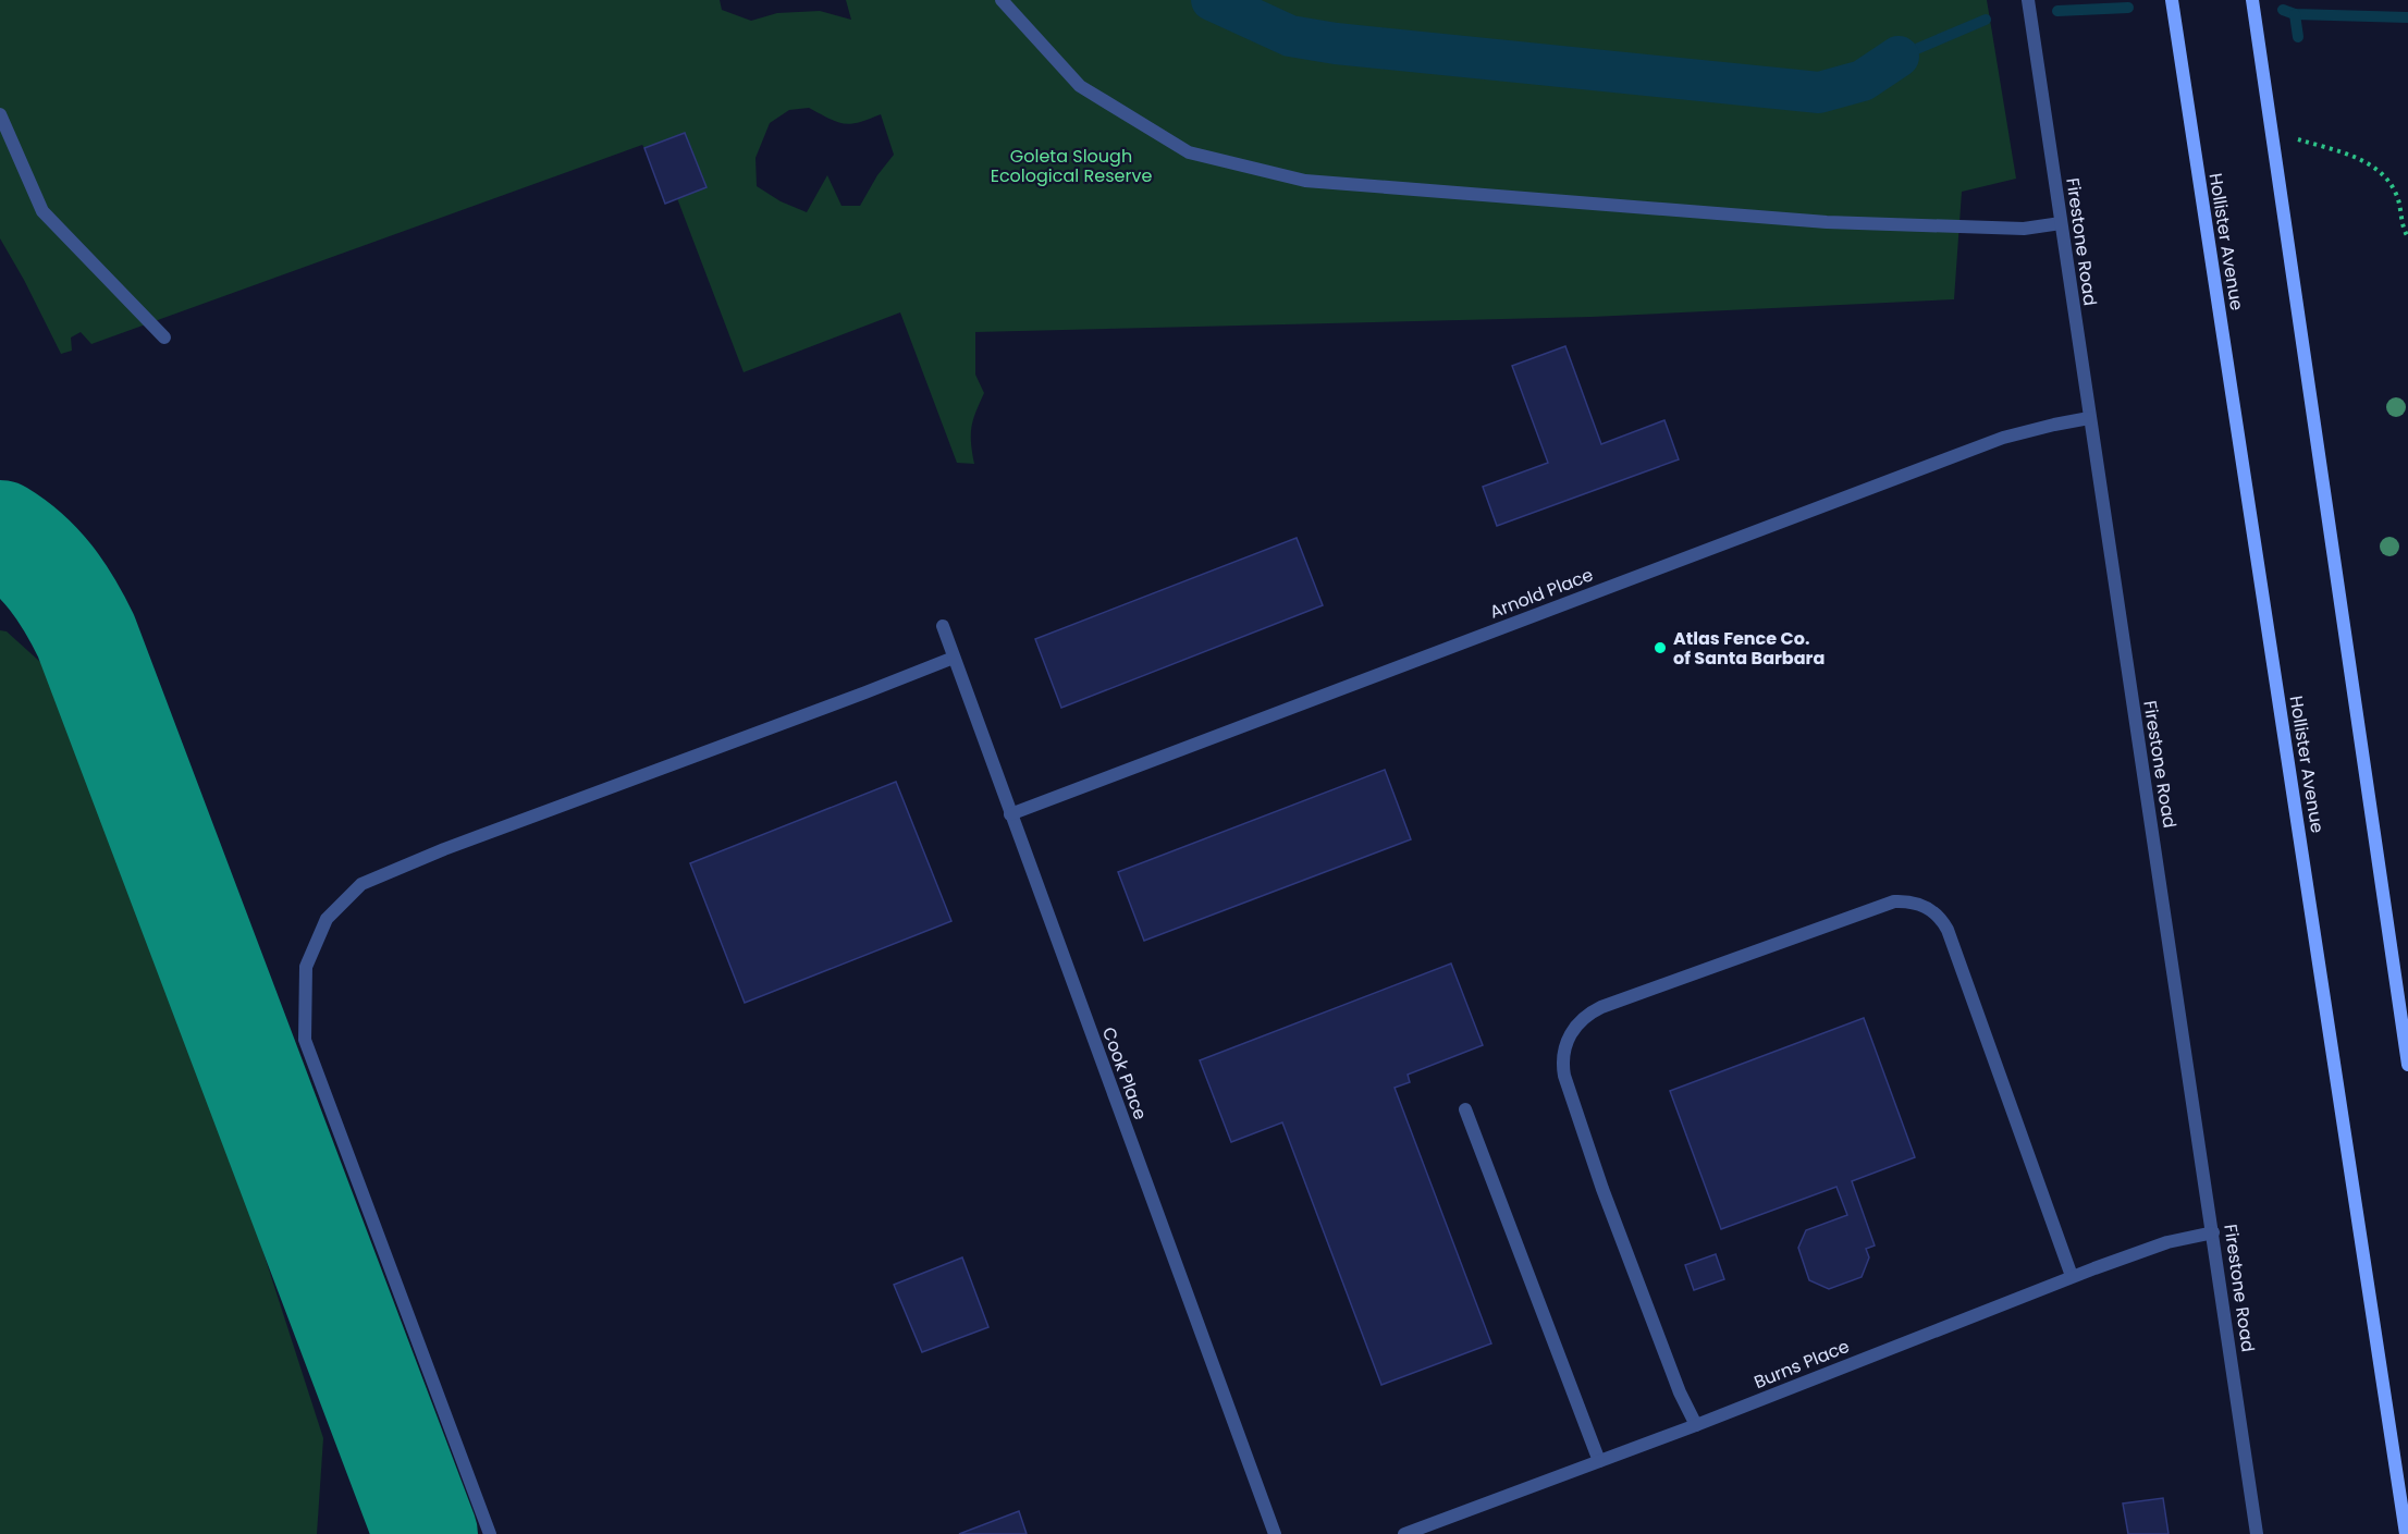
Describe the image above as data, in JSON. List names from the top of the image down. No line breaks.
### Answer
{"streets":{"main road":["Hollister Avenue"],"street":["Firestone Road","Arnold Place","Cook Place","Burns Place"]},"crossings":[["Firestone Road","Arnold Place"],["Firestone Road","Burns Place"],["Arnold Place","Cook Place"]],"parks":["Goleta Slough Ecological Reserve"],"places":["Atlas Fence Co. of Santa Barbara"]}
